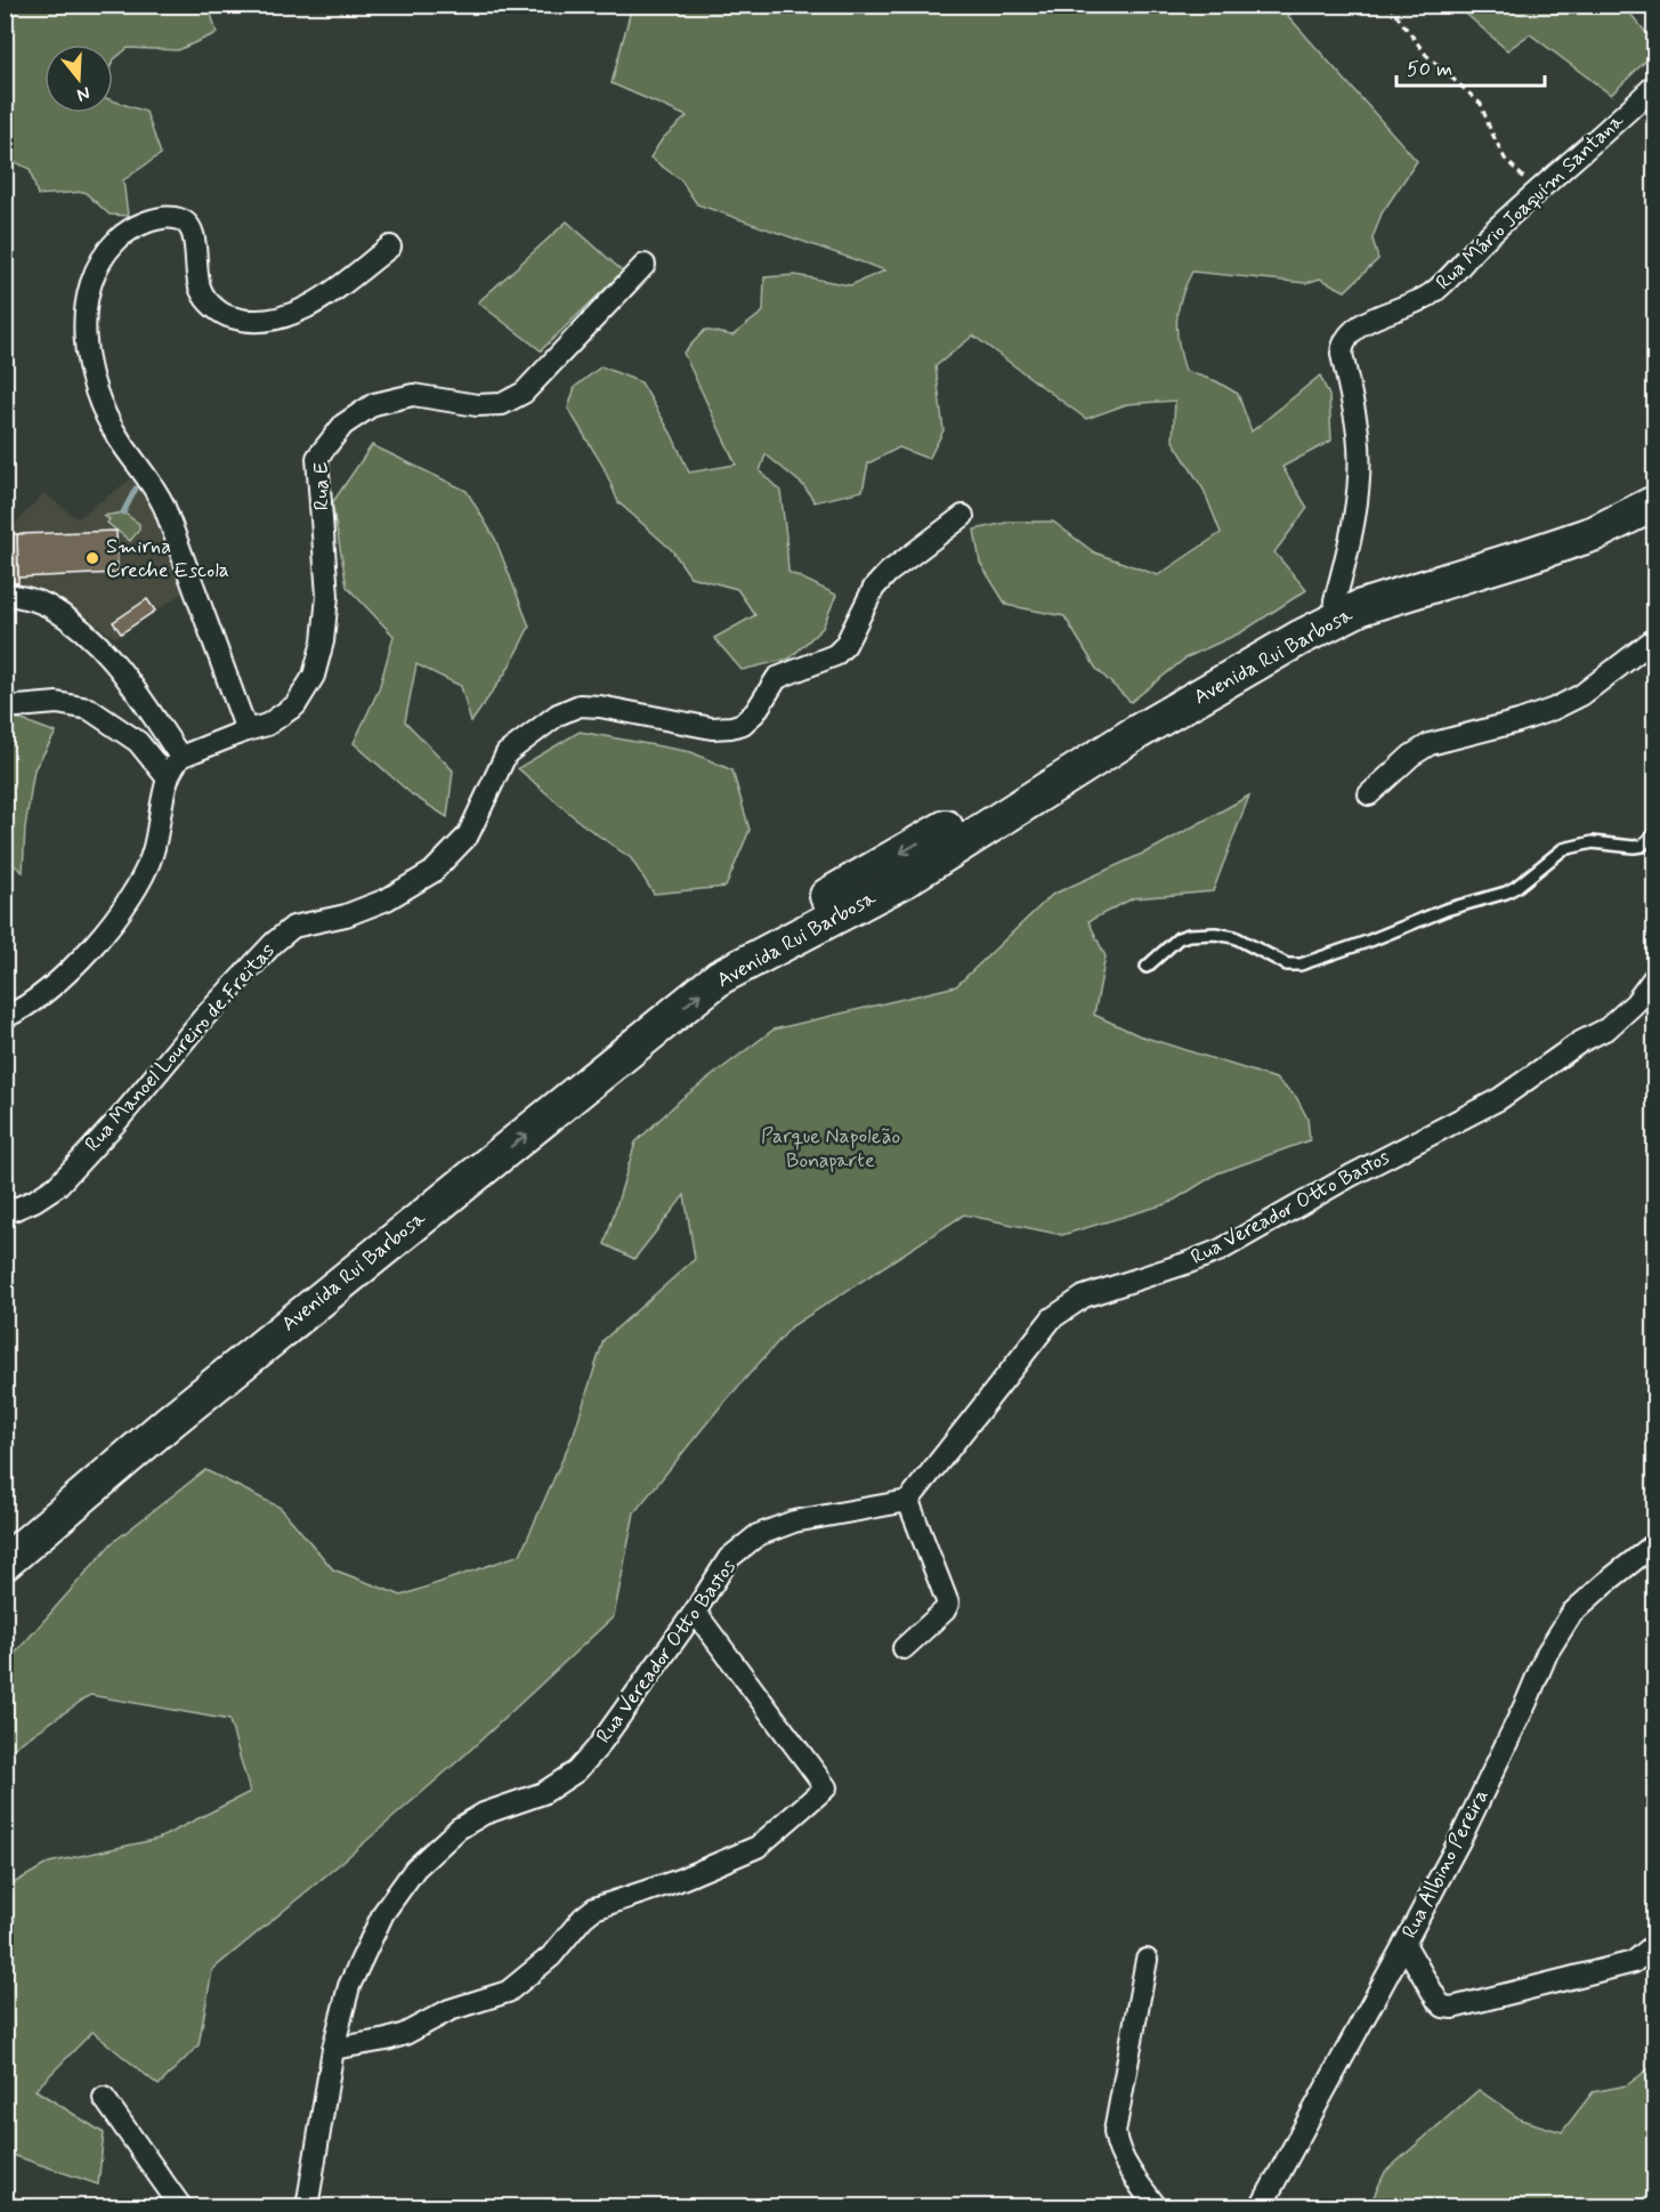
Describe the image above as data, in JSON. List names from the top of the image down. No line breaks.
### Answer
{"streets":{"main road":["Avenida Rui Barbosa"],"street":["Rua Mário Joaquim Santana","Rua E","Rua Manoel Loureiro de Freitas","Rua Vereador Otto Bastos","Rua Albino Pereira"]},"crossings":[["Rua Mário Joaquim Santana","Avenida Rui Barbosa"]],"parks":["Parque Napoleão Bonaparte"],"places":["Smirna Creche Escola"],"scale_bar":"50 m","north":"bottom"}
